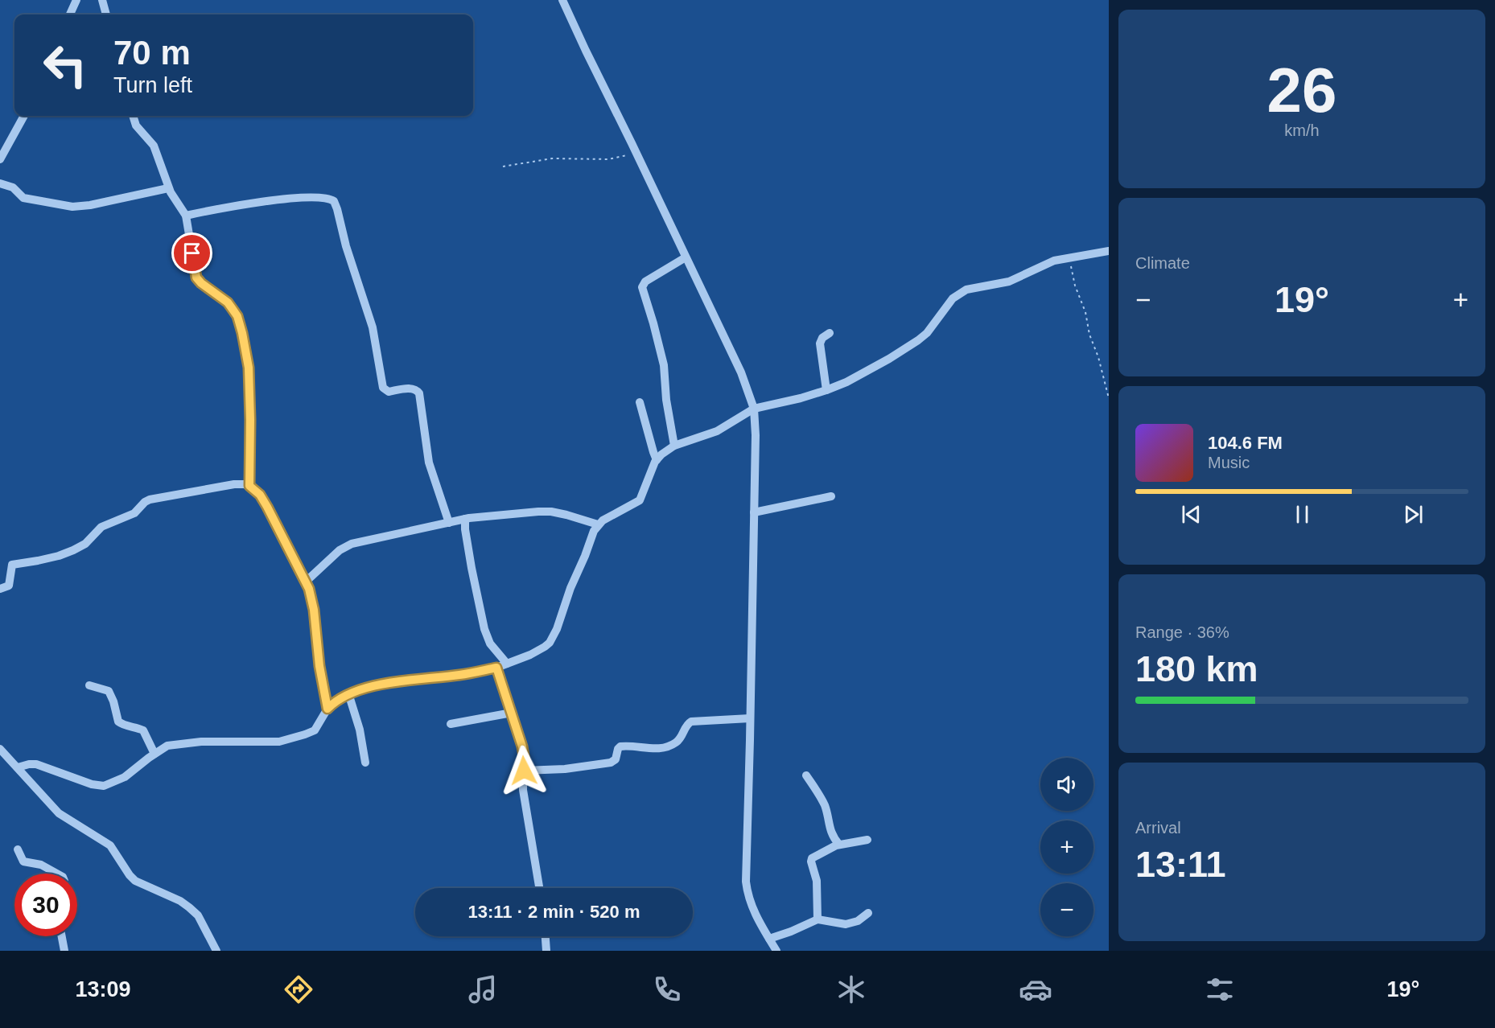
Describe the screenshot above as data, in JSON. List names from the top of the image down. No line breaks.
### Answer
{"page":{"tile":[["26","km/h"],"Climate",["Range · 36%","180 km"],["Arrival","13:11"]],"turn":["70 m","Turn left"],"heat":["−","19°","+"],"song":["104.6 FM","Music"],"map_buttons":["+","−"],"limit":"30","trip":"13:11 · 2 min · 520 m","tabs":["13:09","19°"]}}
